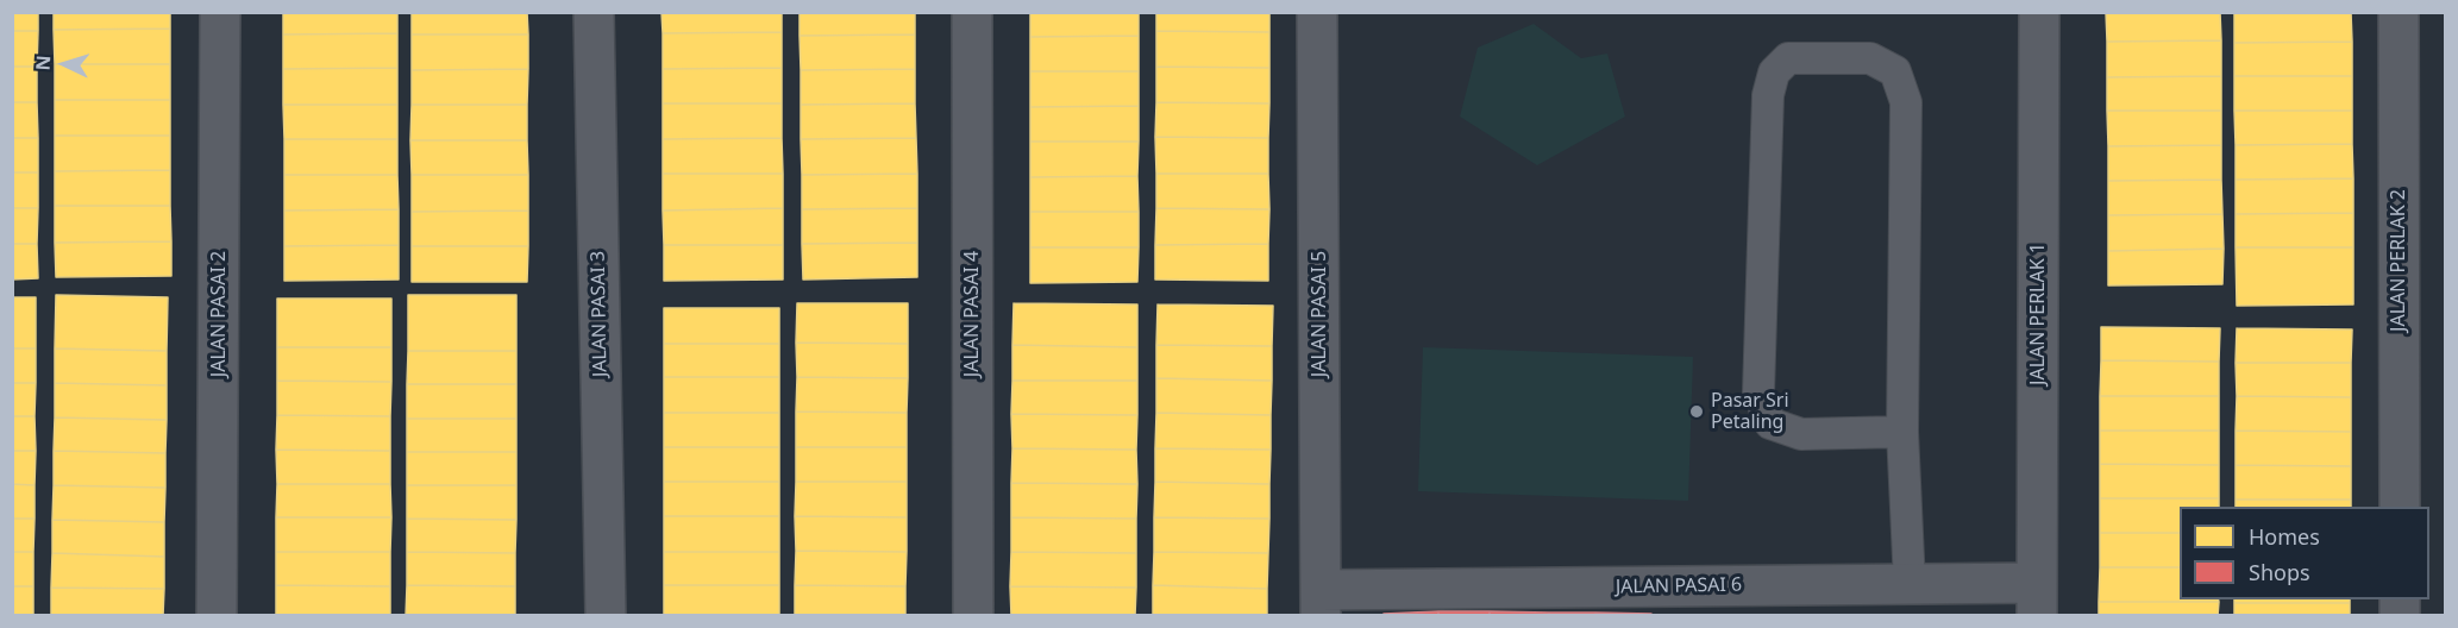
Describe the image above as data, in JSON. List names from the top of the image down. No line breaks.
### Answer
{"streets":{"street":["JALAN PERLAK 2","JALAN PASAI 2","JALAN PASAI 3","JALAN PASAI 4","JALAN PASAI 5","JALAN PERLAK 1","JALAN PASAI 6"]},"crossings":[["JALAN PASAI 5","JALAN PASAI 6"],["JALAN PERLAK 1","JALAN PASAI 6"]],"places":["Pasar Sri Petaling"],"legend":["Homes","Shops"],"north":"left"}
